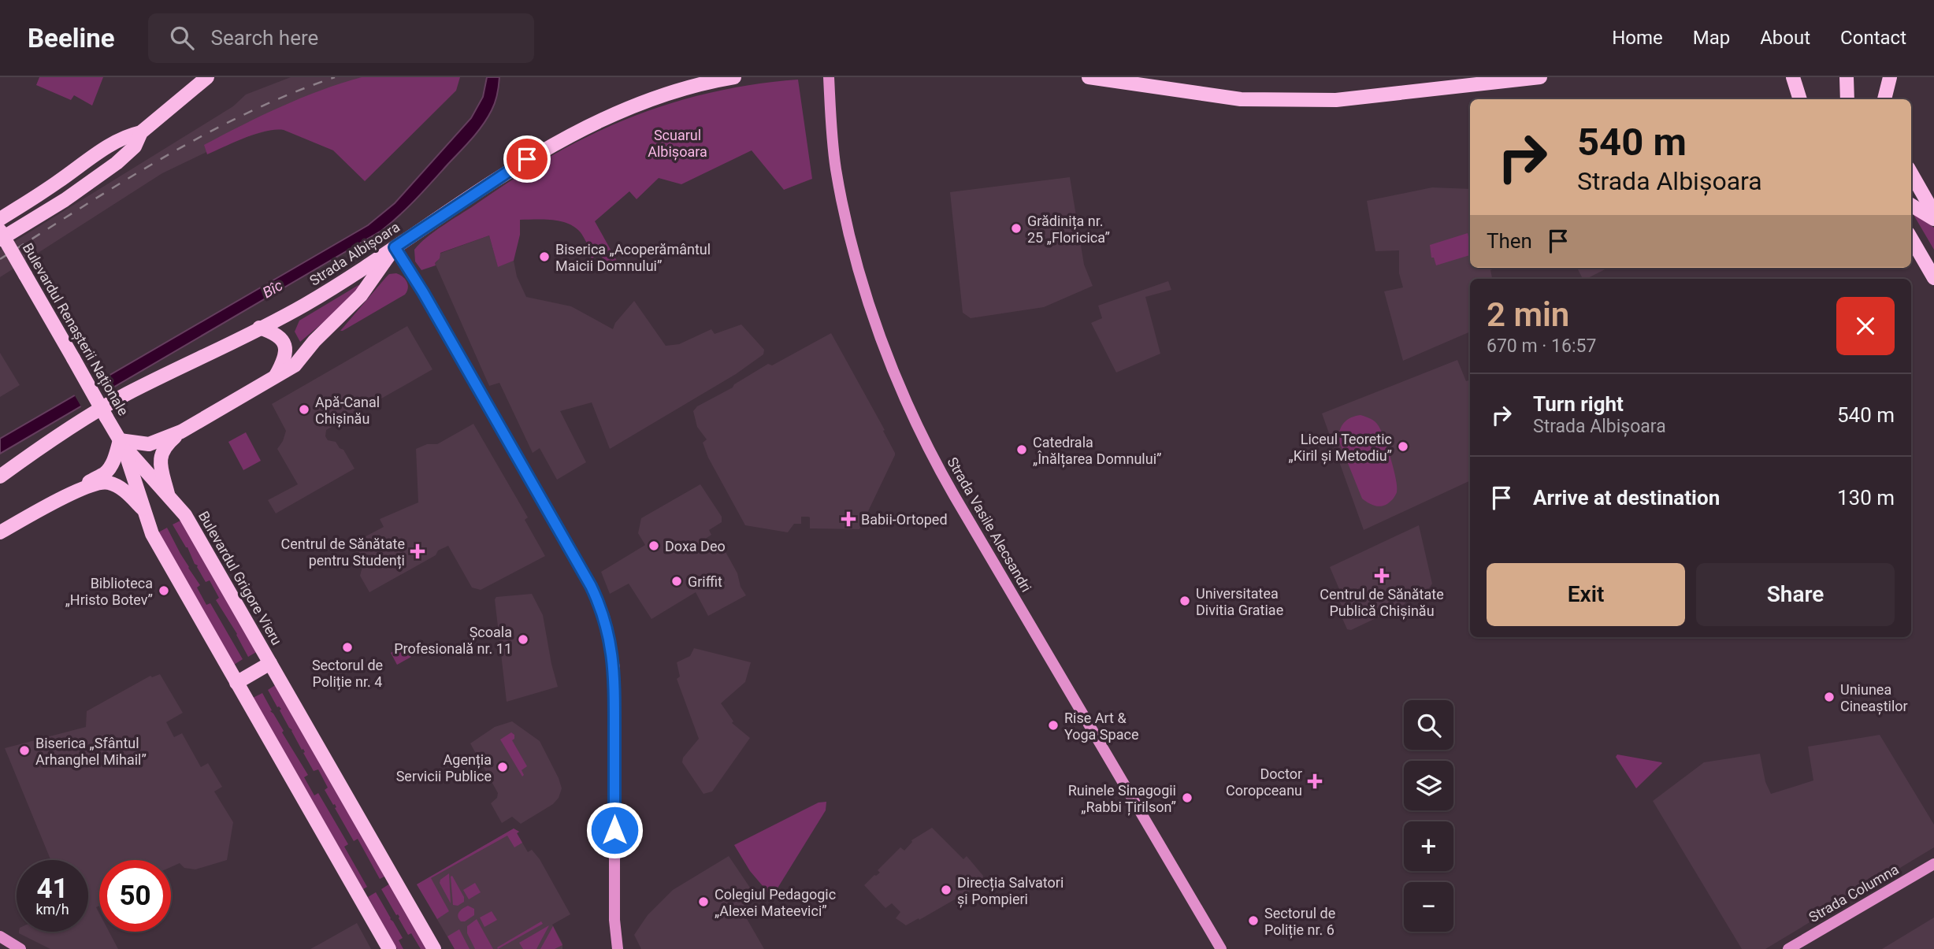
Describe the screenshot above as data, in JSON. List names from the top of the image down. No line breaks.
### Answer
{"streets":{"main road":["Strada Albișoara","Bulevardul Renașterii Naționale","Strada Vasile Alecsandri","Bulevardul Grigore Vieru","Strada Columna"]},"crossings":[["Bulevardul Renașterii Naționale","Bulevardul Grigore Vieru"]],"water":["Bîc"],"parks":["Scuarul Albișoara"],"places":{"other":["Grădinița nr. 25 „Floricica”","Biserica „Acoperământul Maicii Domnului”","Apă-Canal Chișinău","Liceul Teoretic „Kiril și Metodiu”","Catedrala „Înălțarea Domnului”","Doxa Deo","Griffit","Biblioteca „Hristo Botev”","Universitatea Divitia Gratiae","Școala Profesională nr. 11","Sectorul de Poliție nr. 4","Uniunea Cineaștilor","Rise Art & Yoga Space","Biserica „Sfântul Arhanghel Mihail”","Agenția Servicii Publice","Ruinele Sinagogii „Rabbi Țirilson”","Direcția Salvatori și Pompieri","Colegiul Pedagogic „Alexei Mateevici”","Sectorul de Poliție nr. 6"],"health":["Babii-Ortoped","Centrul de Sănătate pentru Studenți","Centrul de Sănătate Publică Chișinău","Doctor Coropceanu"]},"page":{"header":"Beeline","search":"Search here","nav":["Home","Map","About","Contact"],"turn":["540 m","Strada Albișoara"],"then":"Then","heading":["2 min","670 m · 16:57"],"list":[{"name":"Turn right","note":"Strada Albișoara","value":"540 m"},{"name":"Arrive at destination","value":"130 m"}],"buttons":["Exit","Share"],"map_buttons":["+","−"],"speed":"41 km/h","limit":"50"}}
